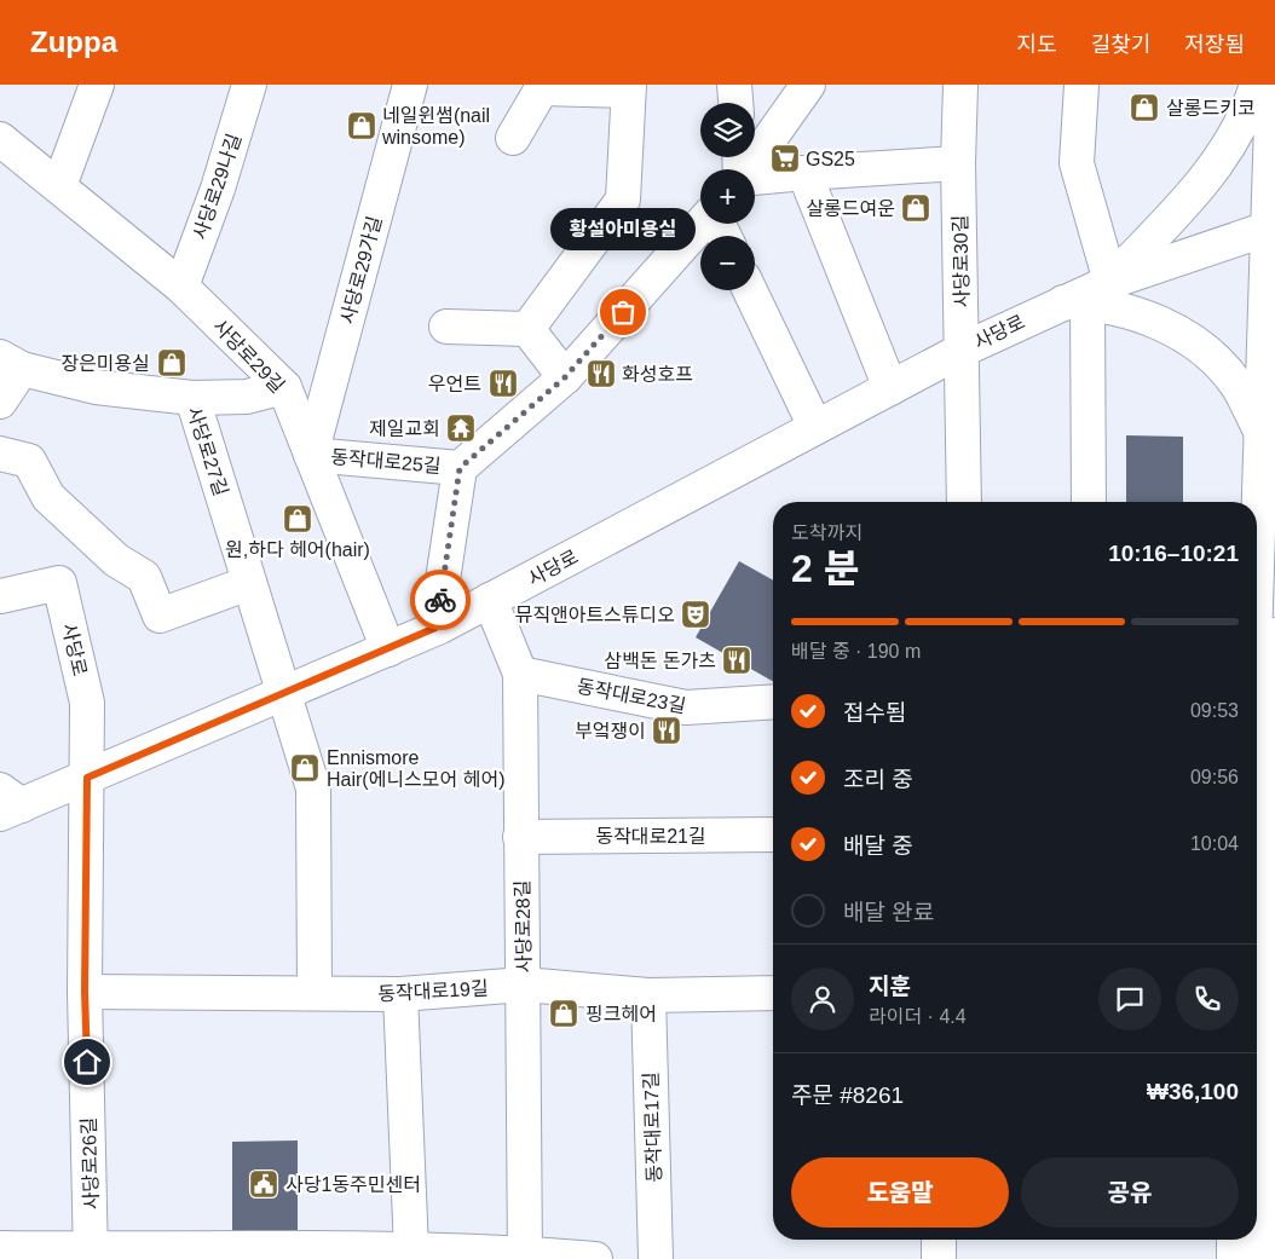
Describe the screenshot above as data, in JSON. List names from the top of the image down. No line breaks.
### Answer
{"streets":{"street":["사당로29나길","사당로30길","사당로29가길","사당로","사당로29길","사당로27길","동작대로25길","동작대로23길","동작대로21길","사당로28길","동작대로19길","동작대로17길","사당로26길"]},"crossings":[["사당로29나길","사당로29길"],["사당로30길","사당로"],["사당로29가길","사당로29길"],["사당로29가길","동작대로25길"],["사당로","사당로29길"],["사당로","사당로27길"],["사당로","동작대로25길"],["사당로","사당로28길"],["사당로","사당로26길"],["사당로29길","동작대로25길"],["동작대로23길","사당로28길"],["동작대로21길","사당로28길"],["사당로28길","동작대로19길"],["동작대로19길","동작대로17길"],["동작대로19길","사당로26길"]],"places":{"shop":["살롱드키코","네일윈썸(nail winsome)","살롱드여운","장은미용실","원,하다 헤어(hair)","Ennismore Hair(에니스모어 헤어)","핑크헤어"],"supermarket":["GS25"],"other":["황설아미용실"],"restaurant":["화성호프","우언트","삼백돈 돈가츠","부엌쟁이"],"temple":["제일교회"],"theatre":["뮤직앤아트스튜디오"],"public building":["사당1동주민센터"]},"page":{"header":"Zuppa","nav":["지도","길찾기","저장됨"],"map_buttons":["+","−"],"bubble":"황설아미용실","heading":["2 분","도착까지","10:16–10:21"],"panel":["지훈","라이더 · 4.4","주문 #8261","₩36,100"],"bar":"배달 중 · 190 m","list":[["접수됨","09:53"],["조리 중","09:56"],["배달 중","10:04"],"배달 완료"],"buttons":["도움말","공유"]}}
